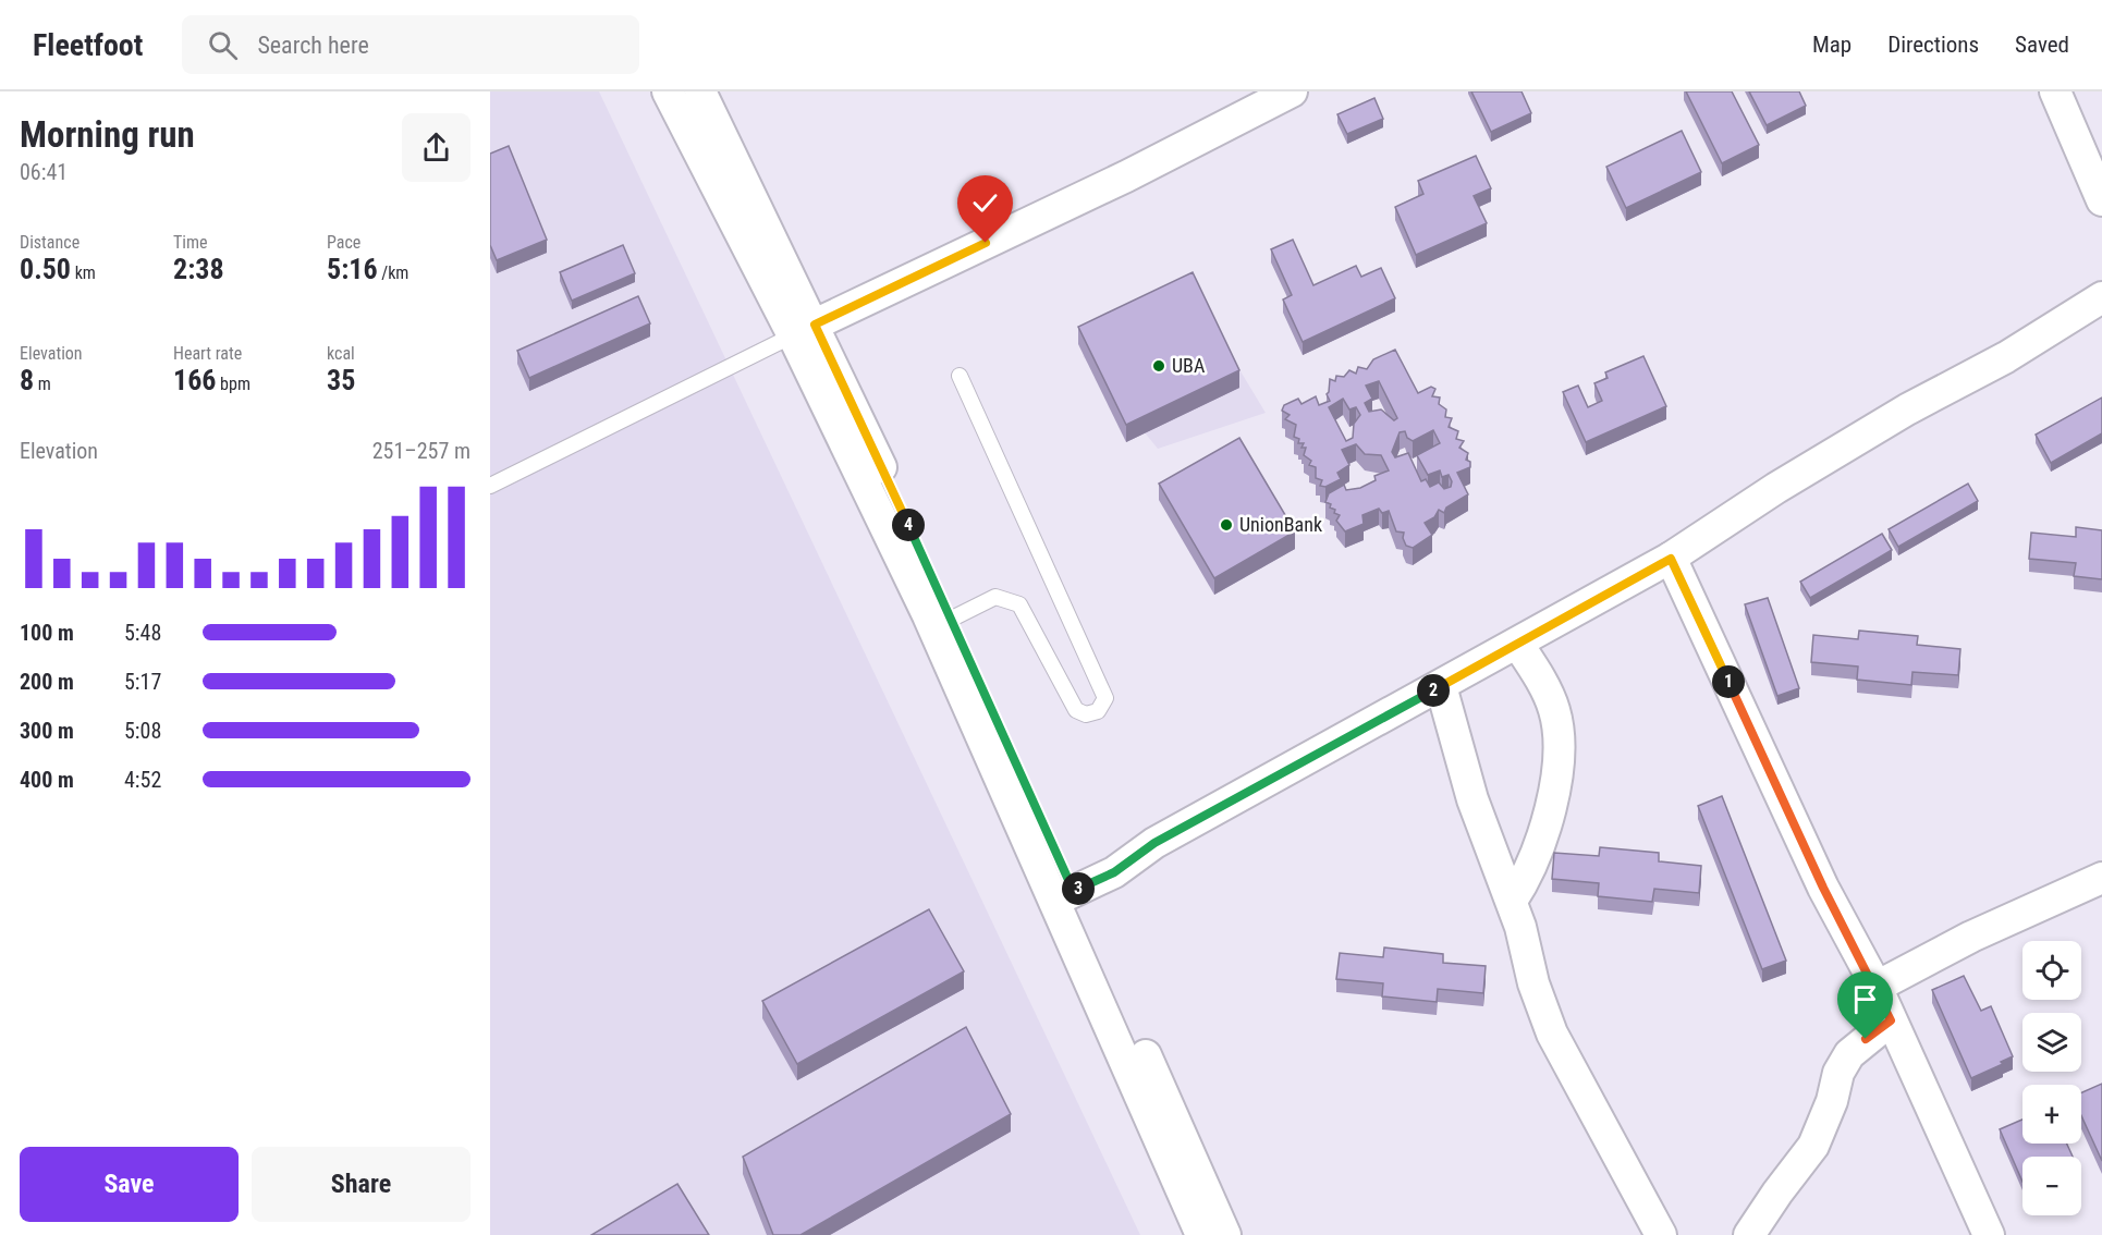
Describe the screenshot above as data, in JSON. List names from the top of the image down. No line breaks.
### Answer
{"places":["UBA","UnionBank"],"page":{"header":"Fleetfoot","search":"Search here","nav":["Map","Directions","Saved"],"heading":["Morning run","06:41"],"stats":[["Distance","0.50 km"],["Time","2:38"],["Pace","5:16 /km"],["Elevation","8 m"],["Heart rate","166 bpm"],["kcal","35"]],"chart":["Elevation","251–257 m"],"pins":["4","1","2","3"],"list":[{"name":"100 m","note":"5:48"},{"name":"200 m","note":"5:17"},{"name":"300 m","note":"5:08"},{"name":"400 m","note":"4:52"}],"map_buttons":["+","−"],"buttons":["Save","Share"]}}
